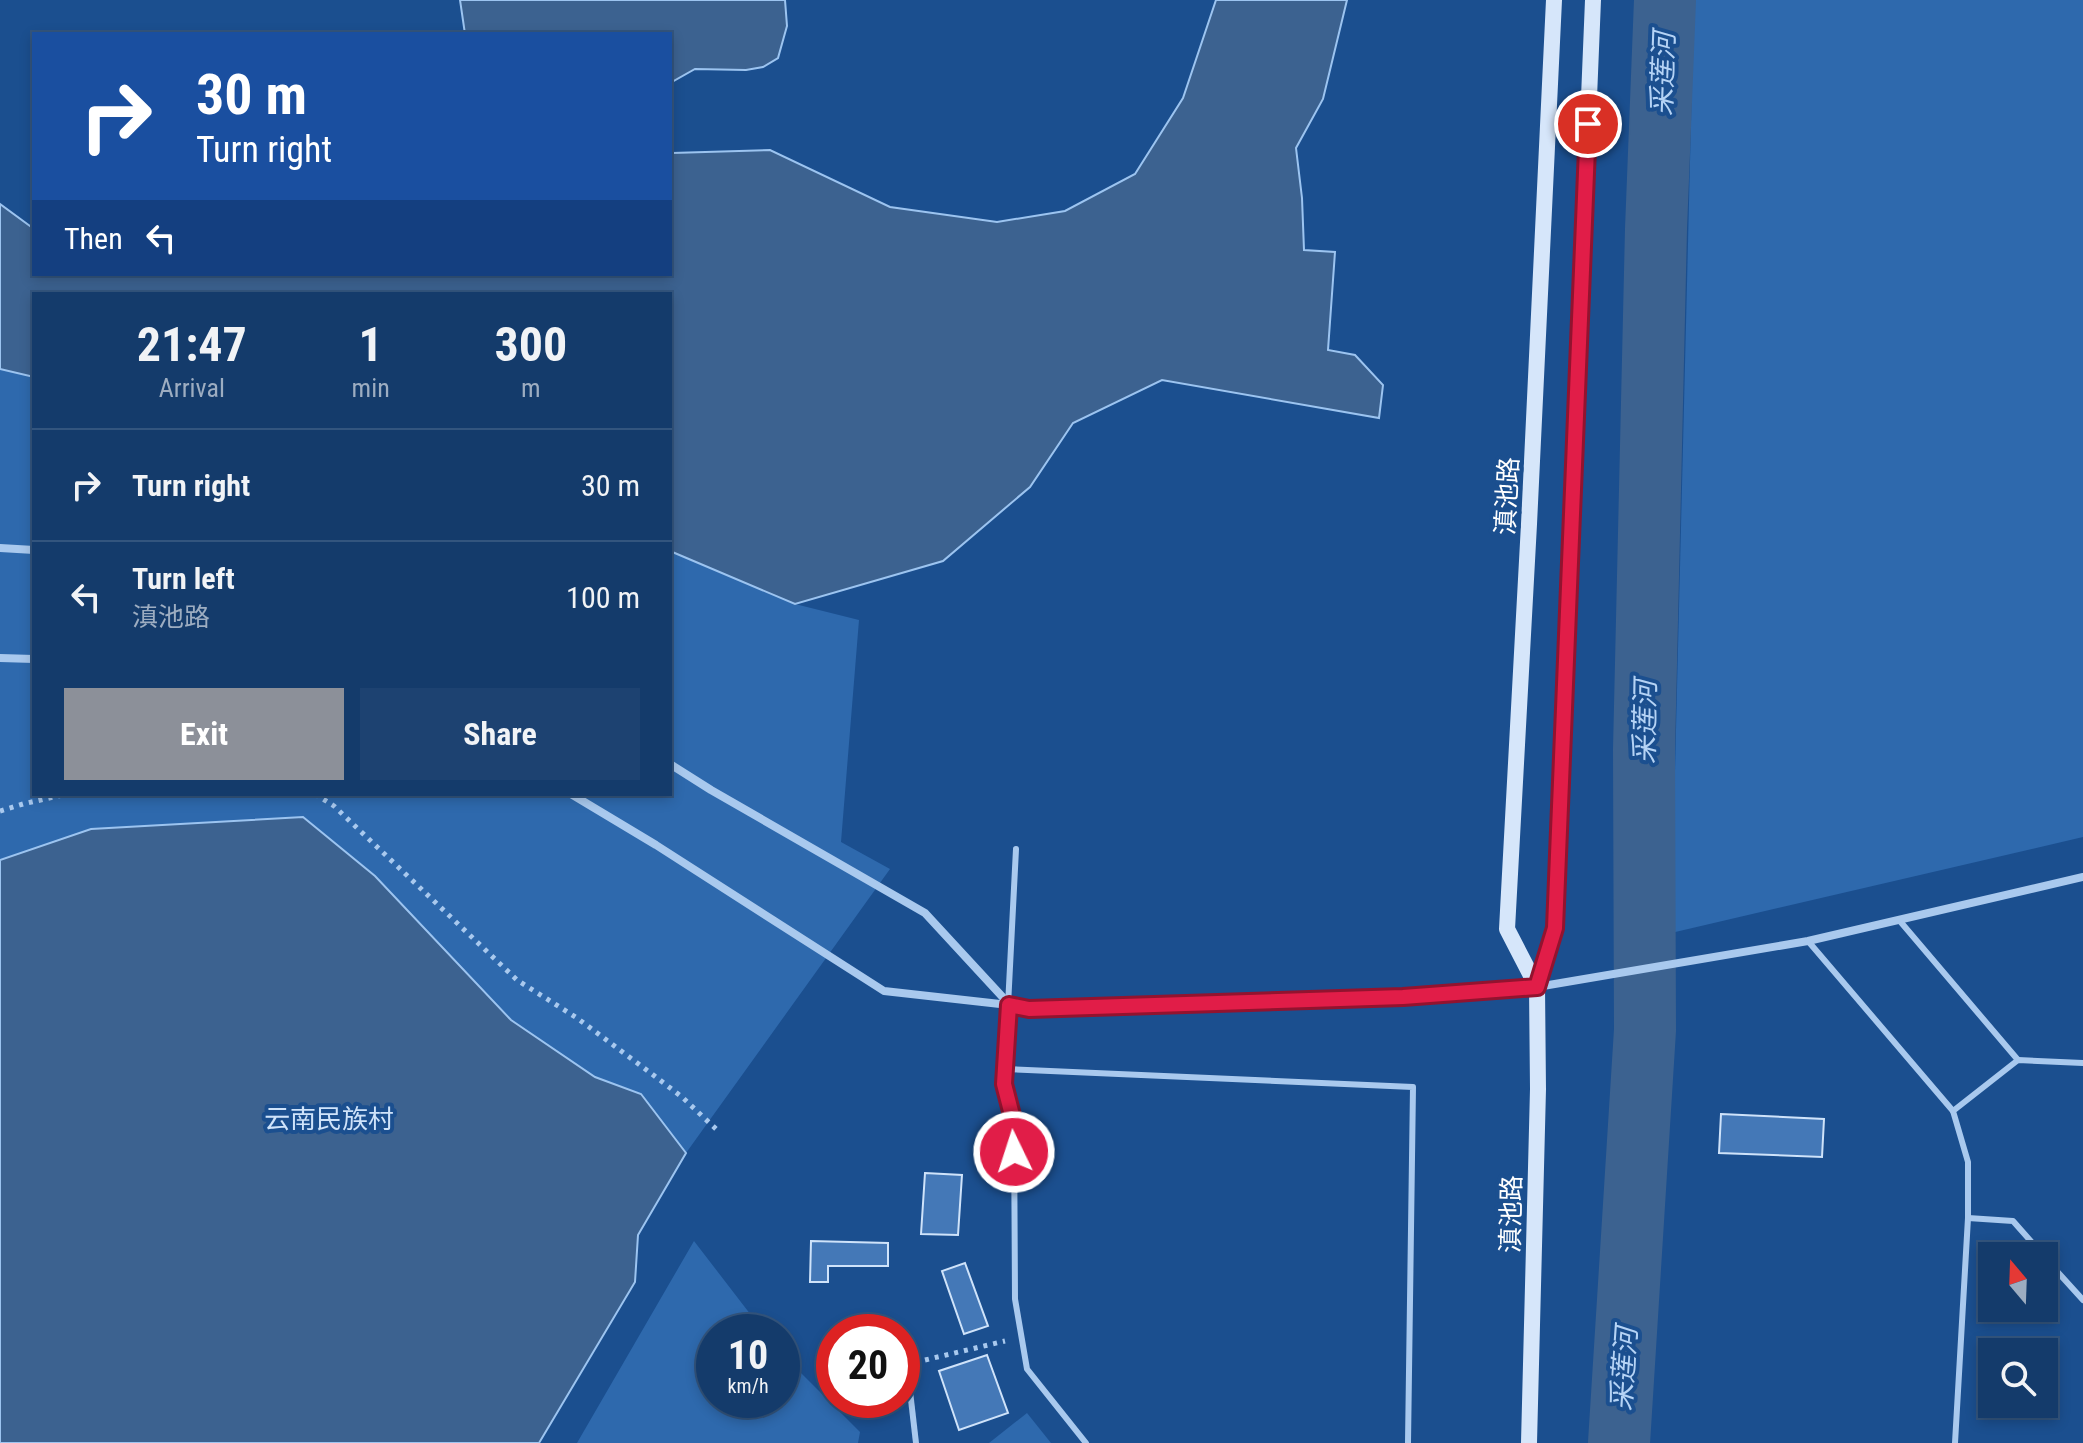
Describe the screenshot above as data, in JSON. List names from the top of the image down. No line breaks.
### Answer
{"streets":{"main road":["滇池路"]},"water":["采莲河"],"parks":["云南民族村"],"north":"top","page":{"turn":["30 m","Turn right"],"then":"Then","eta":["21:47","Arrival","1","min","300","m"],"list":[{"name":"Turn right","value":"30 m"},{"name":"Turn left","note":"滇池路","value":"100 m"}],"buttons":["Exit","Share"],"speed":"10 km/h","limit":"20"}}
